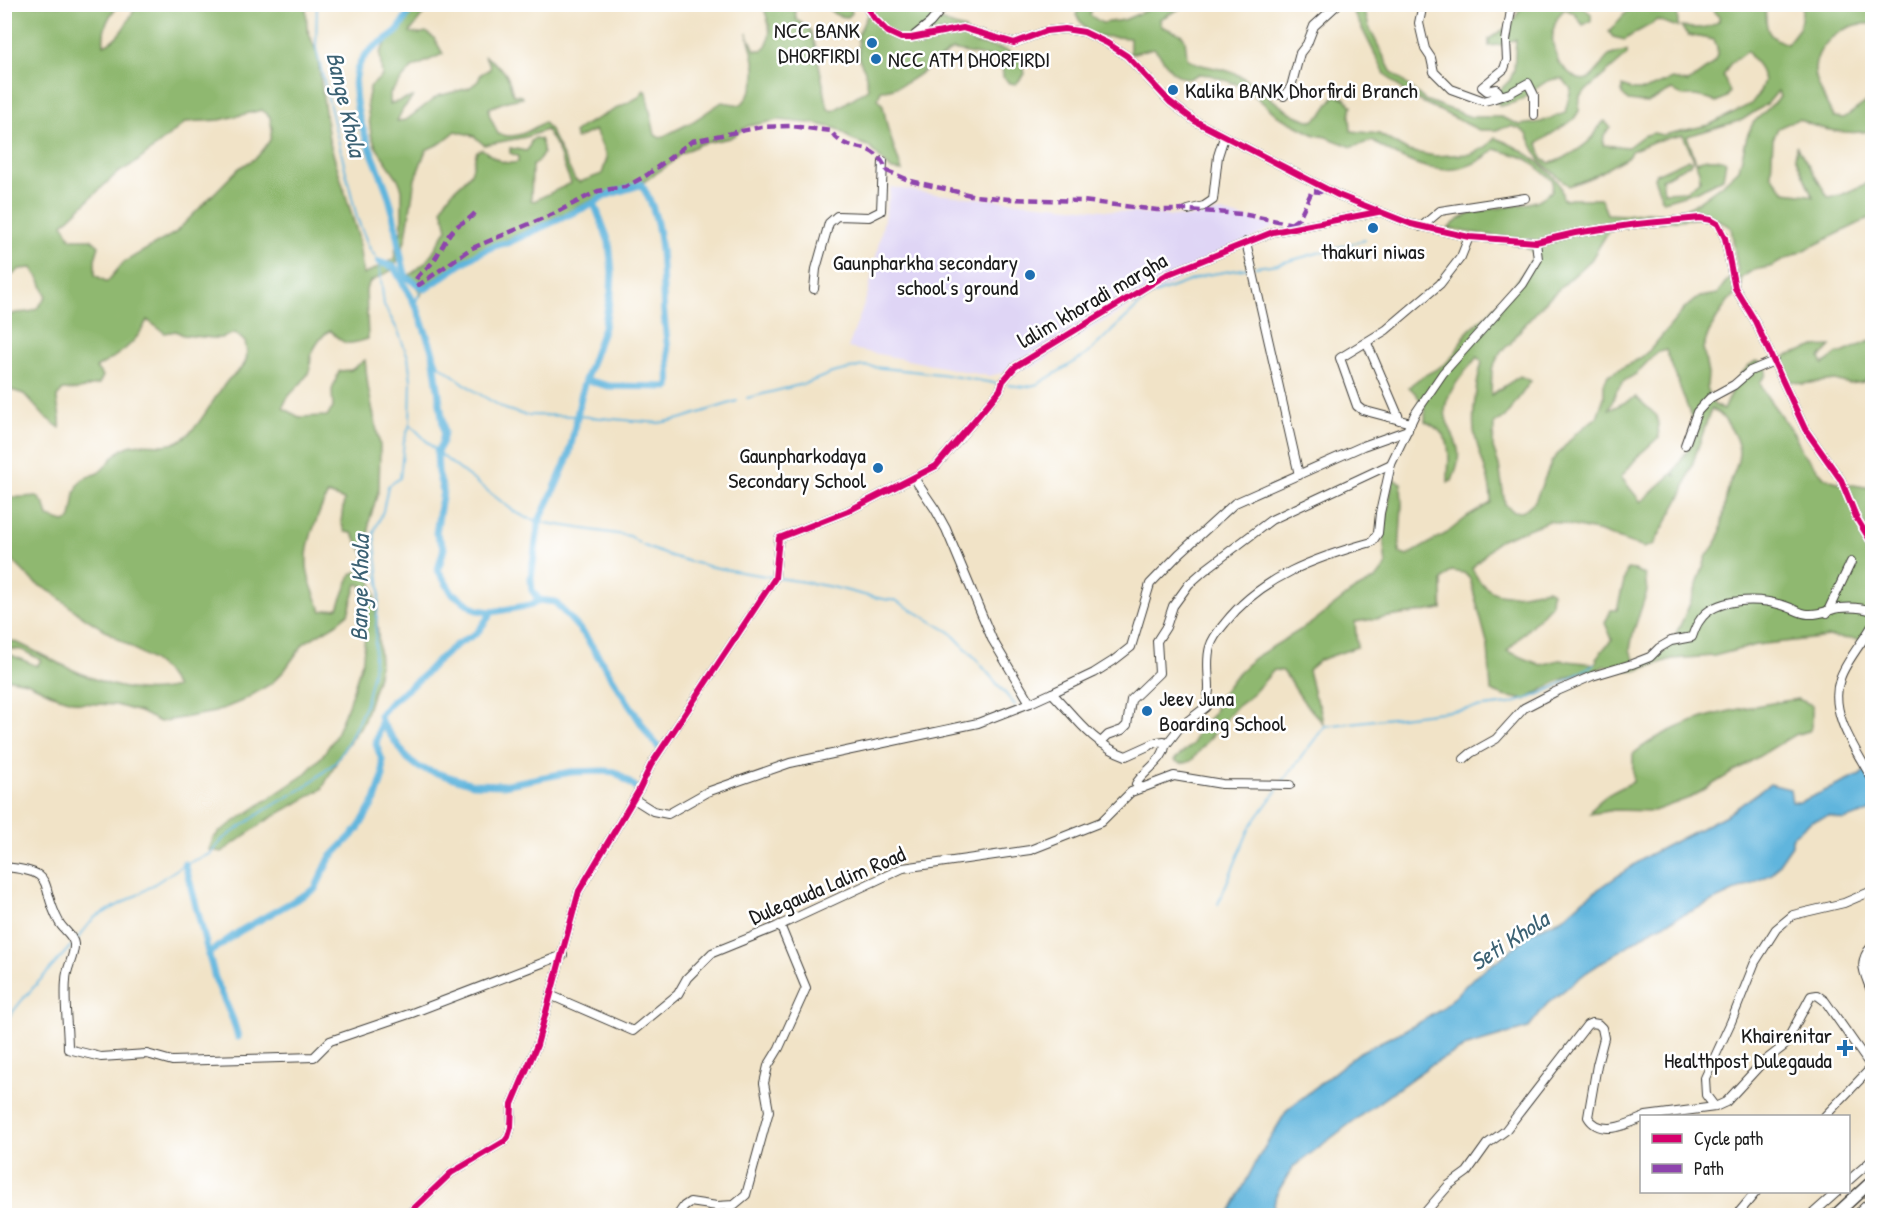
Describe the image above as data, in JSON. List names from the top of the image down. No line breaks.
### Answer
{"streets":{"street":["lalim khoradi margha","Dulegauda Lalim Road"]},"water":["Bange Khola","Seti Khola"],"places":{"other":["NCC BANK DHORFIRDI","NCC ATM DHORFIRDI","Kalika BANK Dhorfirdi Branch","thakuri niwas","Gaunpharkha secondary school's ground","Gaunpharkodaya Secondary School","Jeev Juna Boarding School"],"health":["Khairenitar Healthpost Dulegauda"]},"legend":["Cycle path","Path"]}
